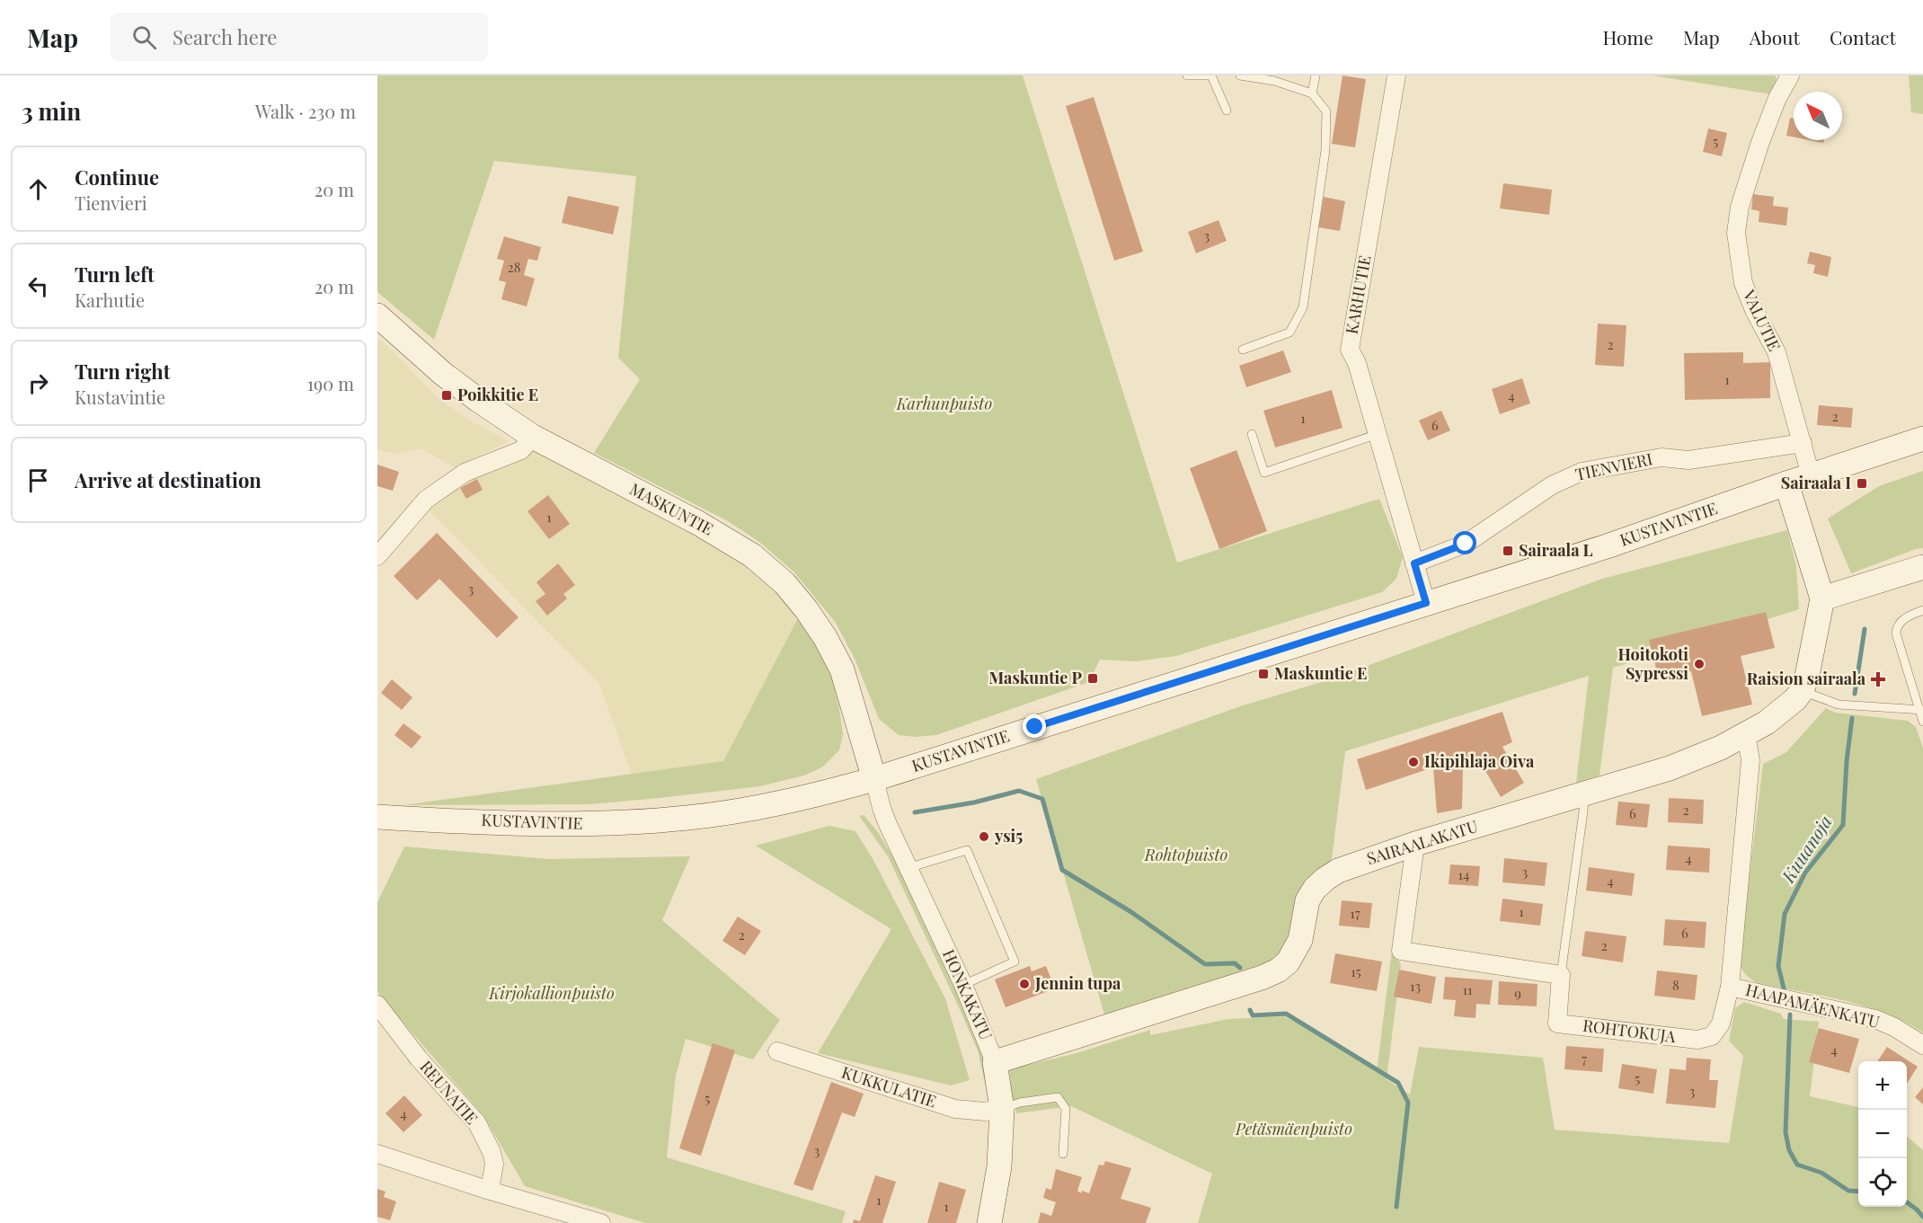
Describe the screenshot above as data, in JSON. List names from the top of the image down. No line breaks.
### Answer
{"streets":{"street":["KARHUTIE","VALUTIE","TIENVIERI","MASKUNTIE","KUSTAVINTIE","SAIRAALAKATU","HONKAKATU","HAAPAMÄENKATU","ROHTOKUJA","KUKKULATIE","REUNATIE"]},"crossings":[["KARHUTIE","TIENVIERI"],["KARHUTIE","KUSTAVINTIE"],["VALUTIE","TIENVIERI"],["VALUTIE","KUSTAVINTIE"],["MASKUNTIE","KUSTAVINTIE"],["MASKUNTIE","HONKAKATU"],["KUSTAVINTIE","SAIRAALAKATU"],["KUSTAVINTIE","HONKAKATU"],["SAIRAALAKATU","HONKAKATU"],["SAIRAALAKATU","ROHTOKUJA"],["HONKAKATU","KUKKULATIE"],["HAAPAMÄENKATU","ROHTOKUJA"]],"water":["Kuuanoja"],"parks":["Karhunpuisto","Rohtopuisto","Kirjokallionpuisto","Petäsmäenpuisto"],"places":{"transit":["Poikkitie E","Sairaala I","Sairaala L","Maskuntie E","Maskuntie P"],"other":["Hoitokoti Sypressi","Ikipihlaja Oiva","ysi5","Jennin tupa"],"health":["Raision sairaala"]},"house_numbers":["5","3","28","2","1","4","2","1","6","1","3","2","6","4","3","14","4","1","17","6","2","2","15","8","13","11","9","4","7","5","3","5","4","3","1","1"],"north":"top left","page":{"header":"Map","search":"Search here","nav":["Home","Map","About","Contact"],"heading":["3 min","Walk · 230 m"],"list":[["Continue","Tienvieri","20 m"],["Turn left","Karhutie","20 m"],["Turn right","Kustavintie","190 m"],"Arrive at destination"],"map_buttons":["+","−"]}}
